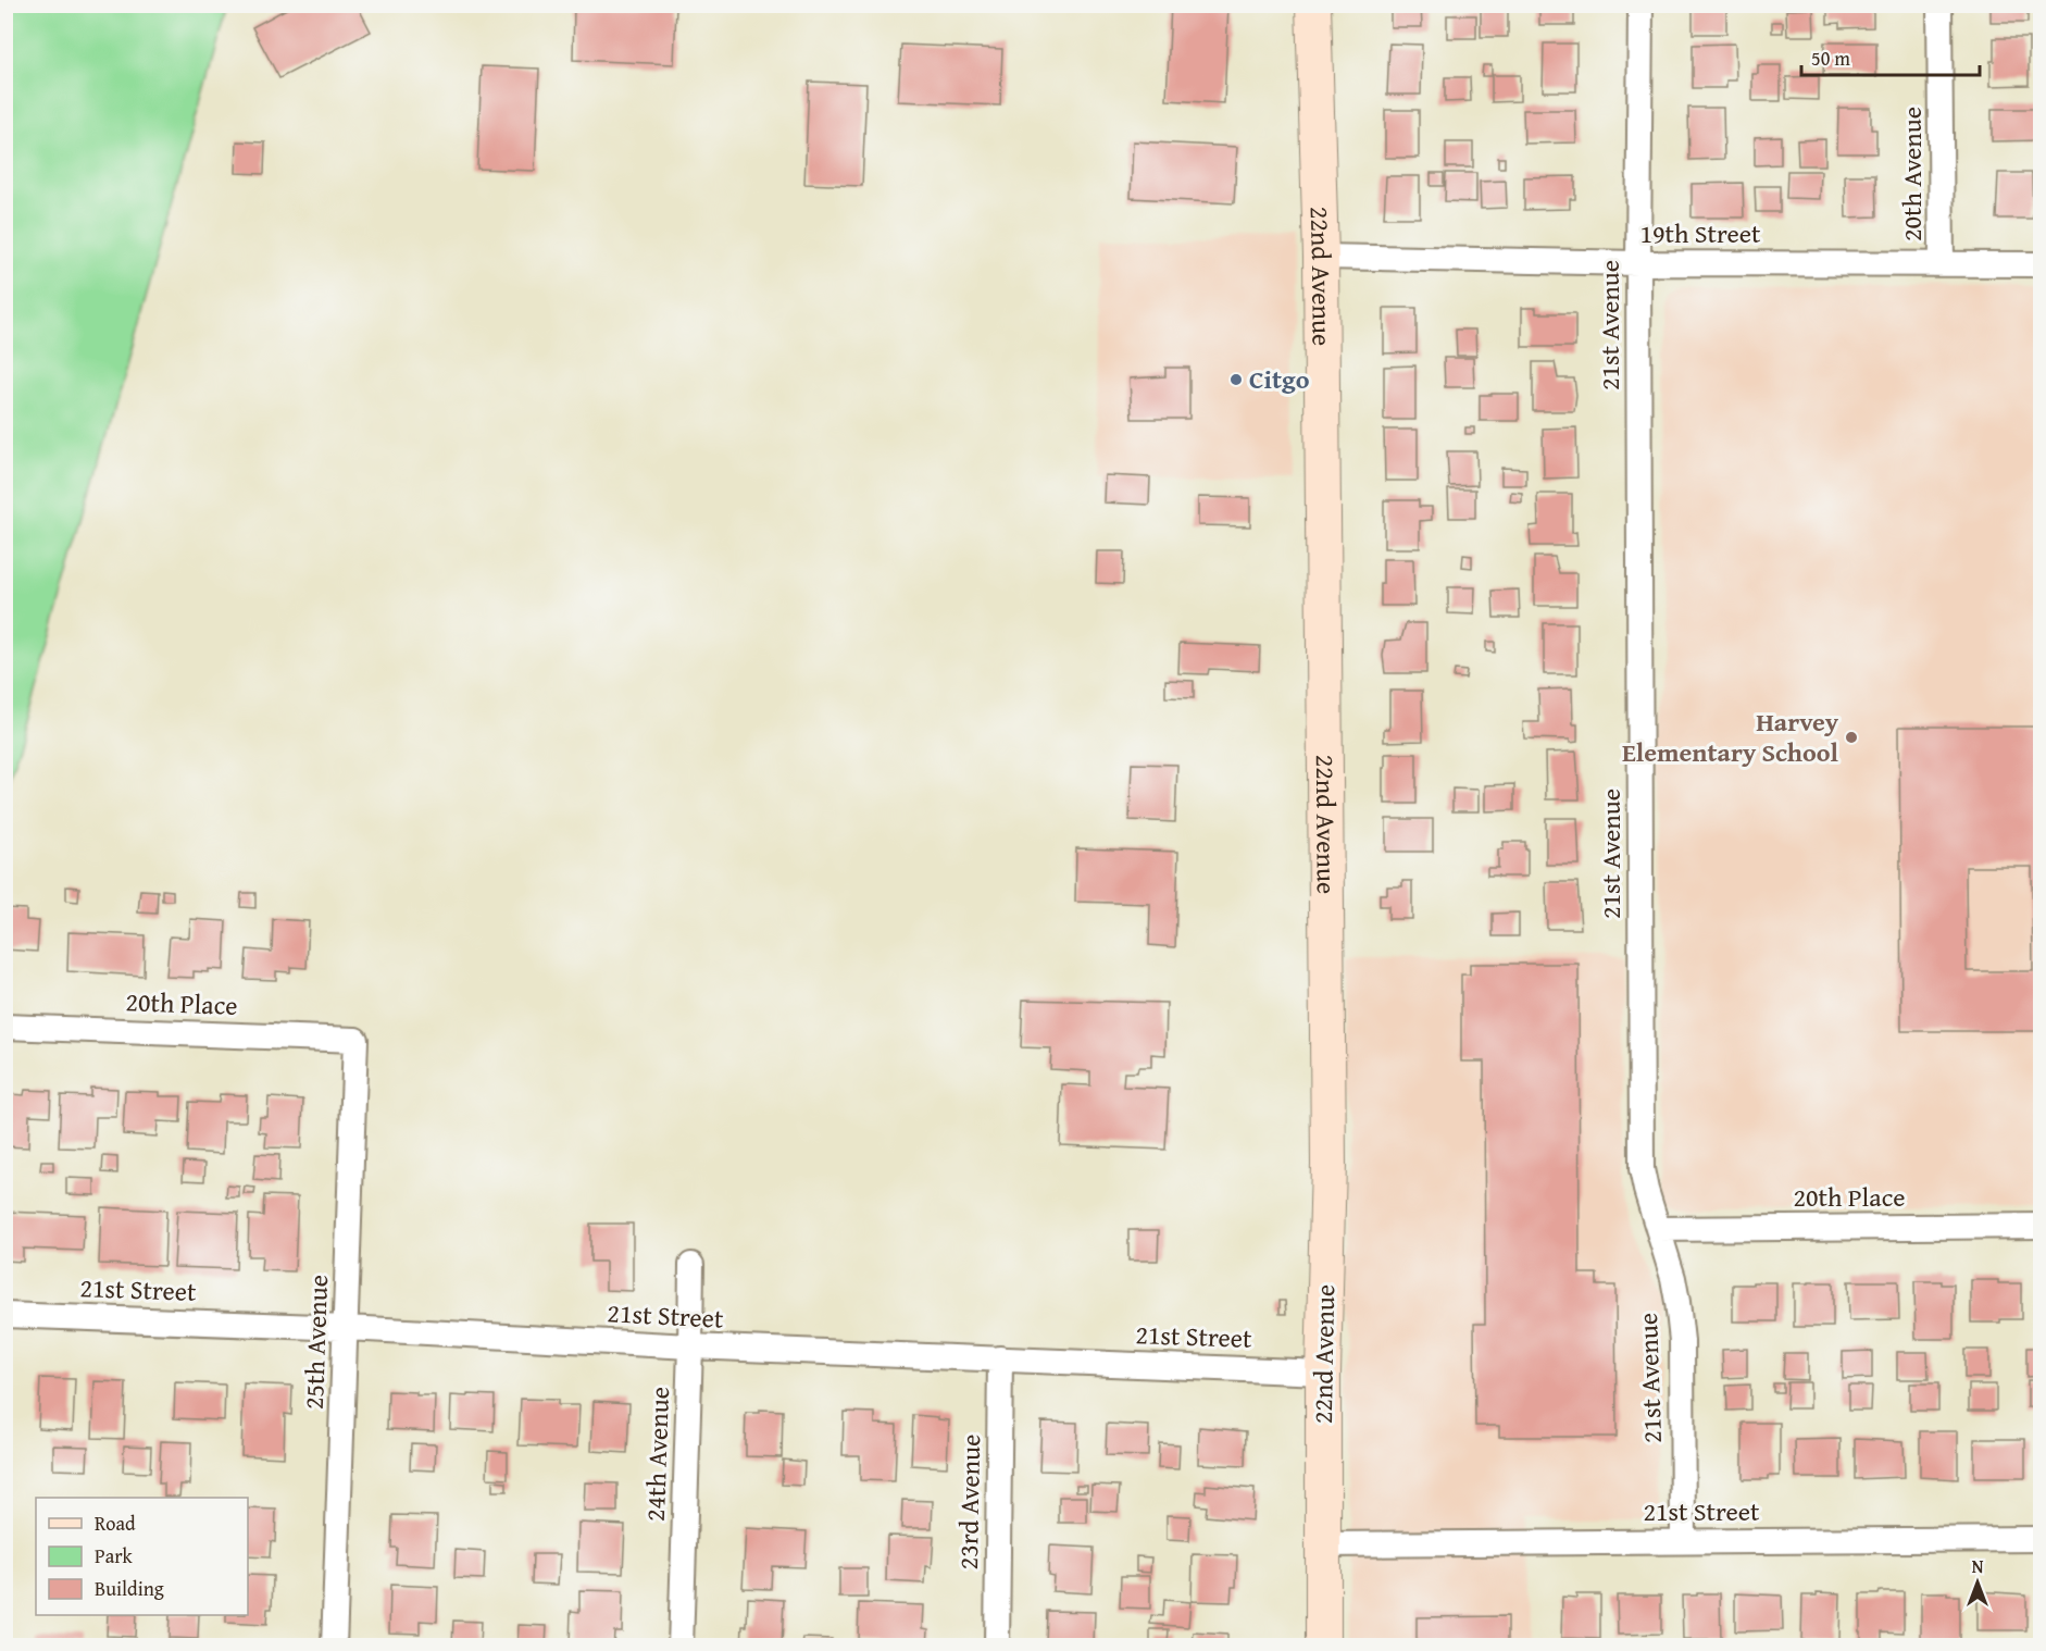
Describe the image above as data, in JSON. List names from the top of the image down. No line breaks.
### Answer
{"streets":{"street":["20th Avenue","19th Street","22nd Avenue","21st Avenue","20th Place","21st Street","25th Avenue","24th Avenue","23rd Avenue"]},"crossings":[["20th Avenue","19th Street"],["19th Street","22nd Avenue"],["19th Street","21st Avenue"],["22nd Avenue","21st Street"],["21st Avenue","20th Place"],["21st Avenue","21st Street"],["20th Place","25th Avenue"],["21st Street","25th Avenue"],["21st Street","24th Avenue"],["21st Street","23rd Avenue"]],"places":["Citgo","Harvey Elementary School"],"legend":["Road","Park","Building"],"scale_bar":"50 m","north":"top"}
